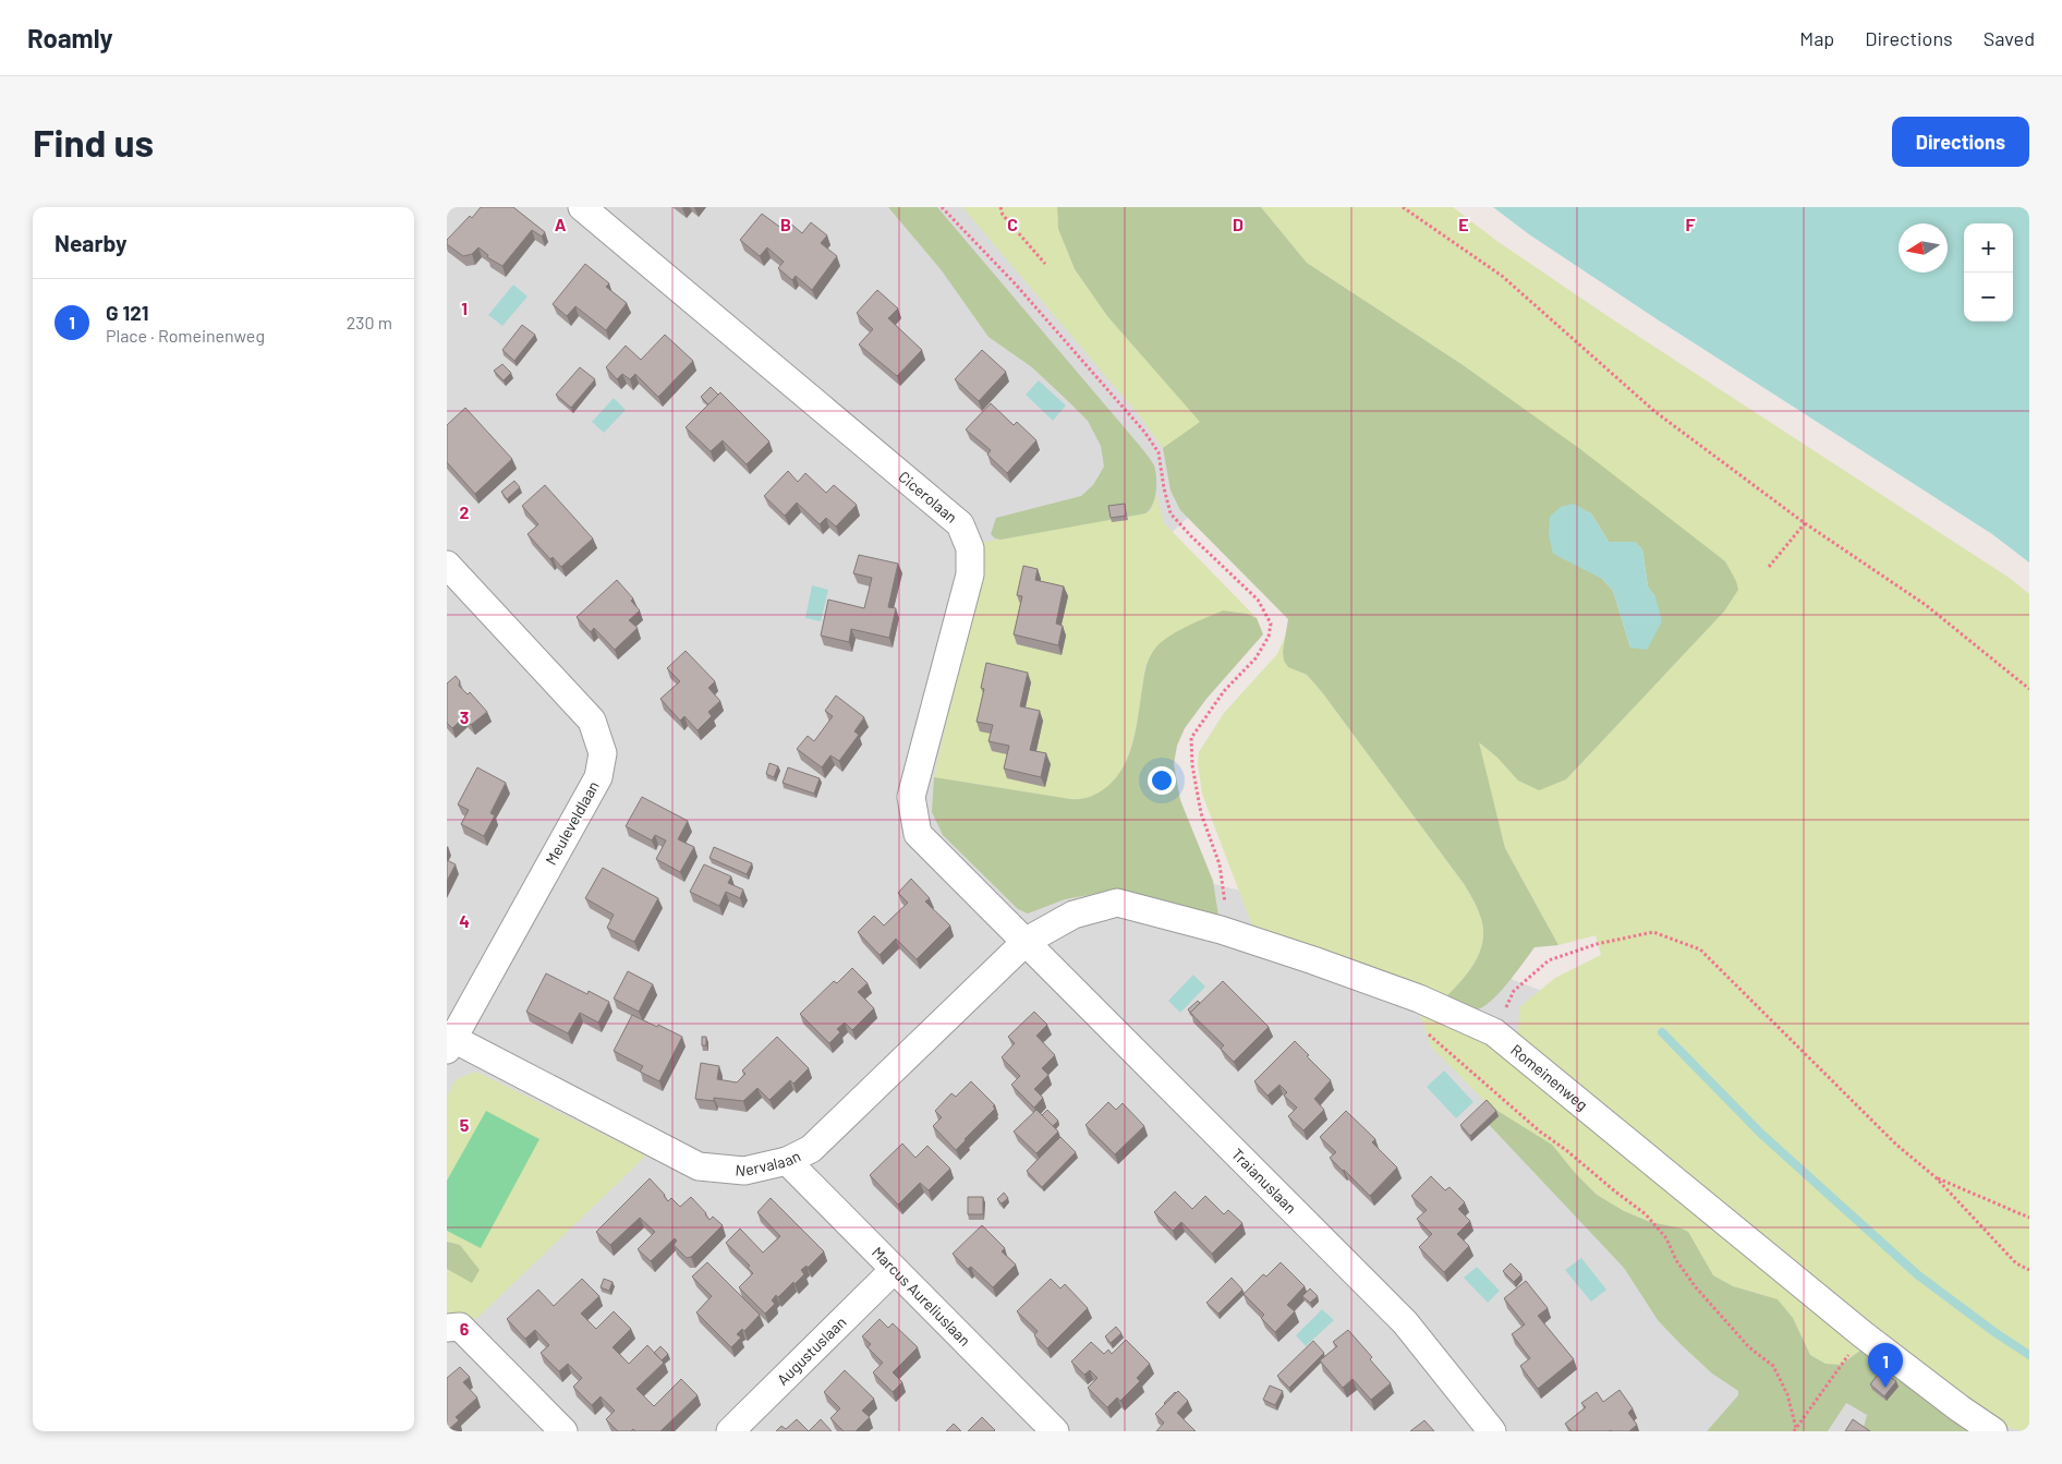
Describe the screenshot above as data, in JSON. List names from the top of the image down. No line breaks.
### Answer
{"streets":{"street":["Cicerolaan","Meuleveldlaan","Romeinenweg","Nervalaan","Traianuslaan","Marcus Aureliuslaan","Augustuslaan"]},"crossings":[["Cicerolaan","Romeinenweg"],["Cicerolaan","Nervalaan"],["Cicerolaan","Traianuslaan"],["Meuleveldlaan","Nervalaan"],["Romeinenweg","Nervalaan"],["Romeinenweg","Traianuslaan"],["Nervalaan","Traianuslaan"],["Nervalaan","Marcus Aureliuslaan"],["Marcus Aureliuslaan","Augustuslaan"]],"north":"left","page":{"header":"Roamly","nav":["Map","Directions","Saved"],"buttons":"Directions","title":"Find us","heading":"Nearby","map_buttons":["+","−"],"list":[{"mark":"1","name":"G 121","note":"Place · Romeinenweg","value":"230 m"}],"pins":"1"},"grid":{"columns":["A","B","C","D","E","F"],"rows":["1","2","3","4","5","6"]}}
